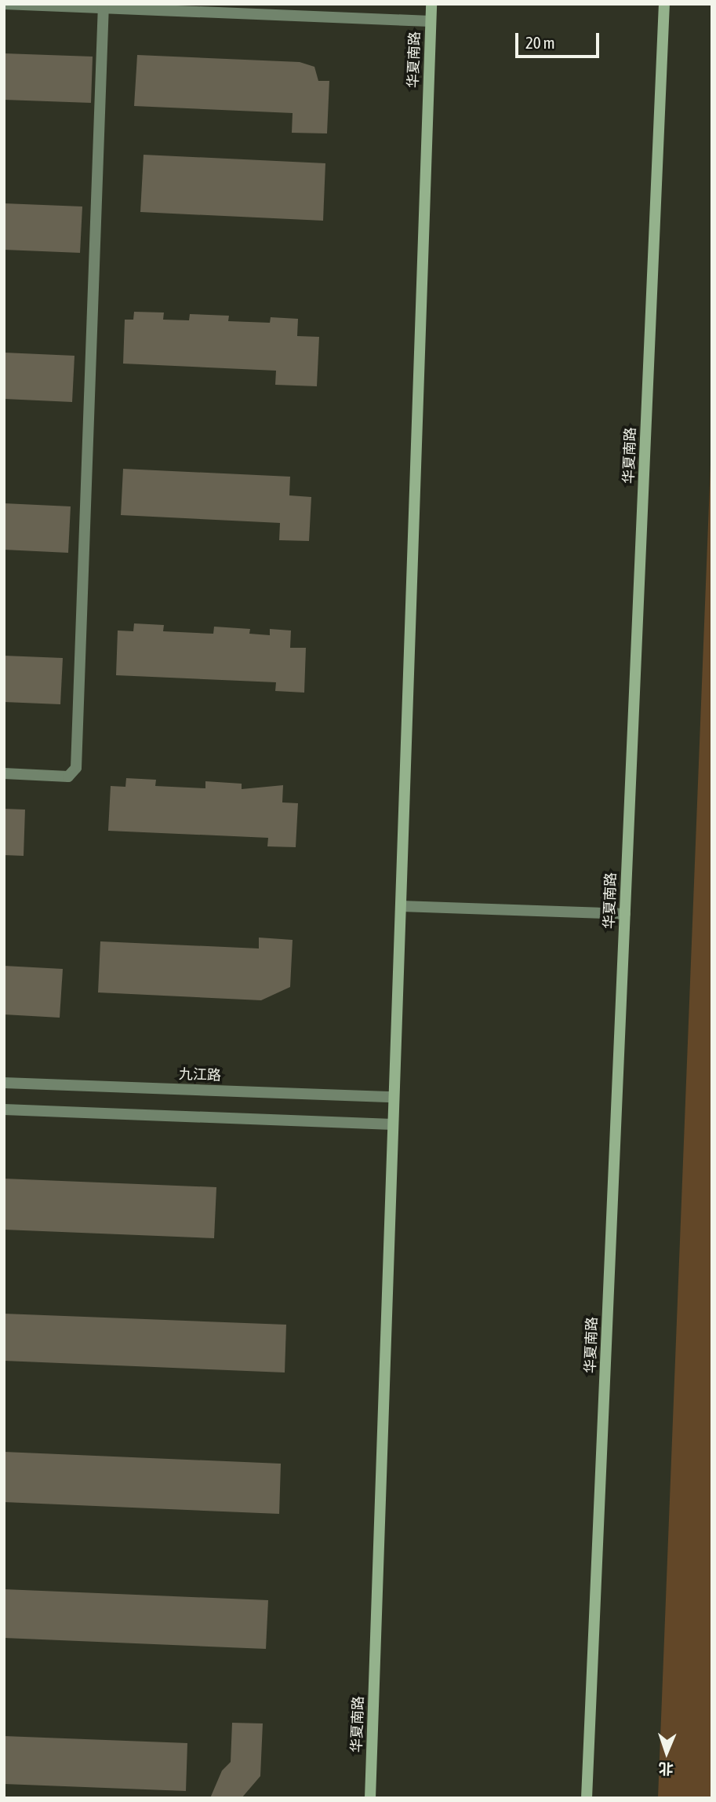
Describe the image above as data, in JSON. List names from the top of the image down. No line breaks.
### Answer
{"streets":{"main road":["华夏南路"],"street":["九江路"]},"crossings":[["华夏南路","九江路"]],"scale_bar":"20 m","north":"bottom"}
